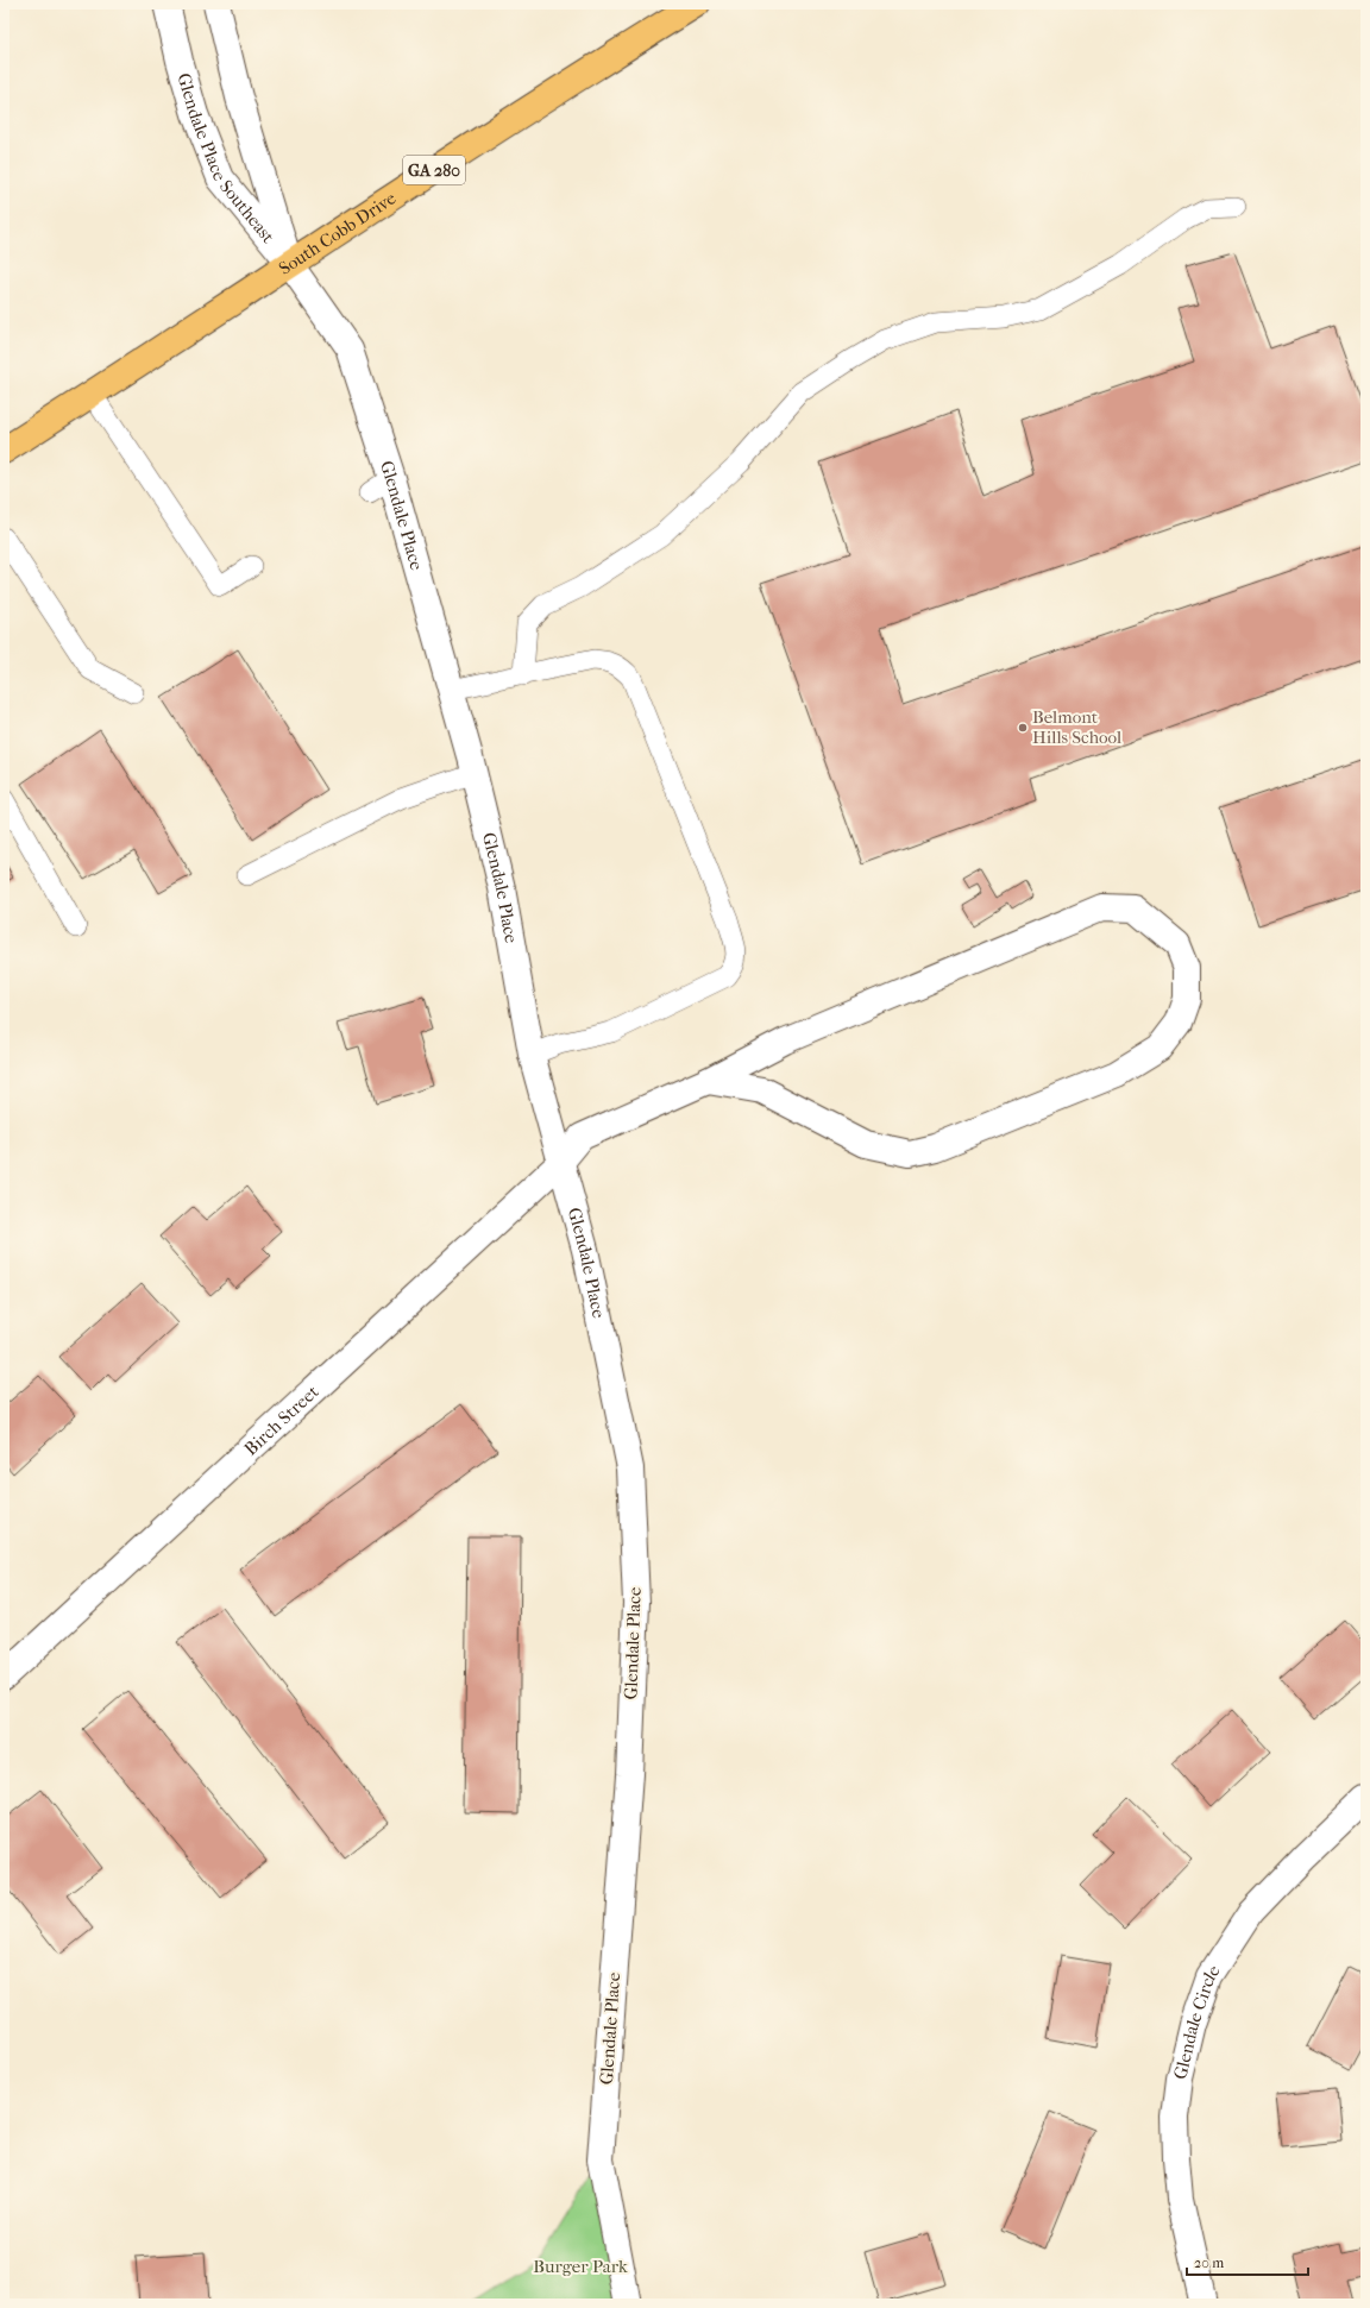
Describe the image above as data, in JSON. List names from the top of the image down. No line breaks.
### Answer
{"streets":{"main road":["GA 280","South Cobb Drive"],"street":["Glendale Place Southeast","Glendale Place","Birch Street","Glendale Circle"]},"crossings":[["Glendale Place Southeast","South Cobb Drive"],["Glendale Place Southeast","Glendale Place"],["South Cobb Drive","Glendale Place"],["Glendale Place","Birch Street"]],"parks":["Burger Park"],"places":["Belmont Hills School"],"scale_bar":"20 m"}
